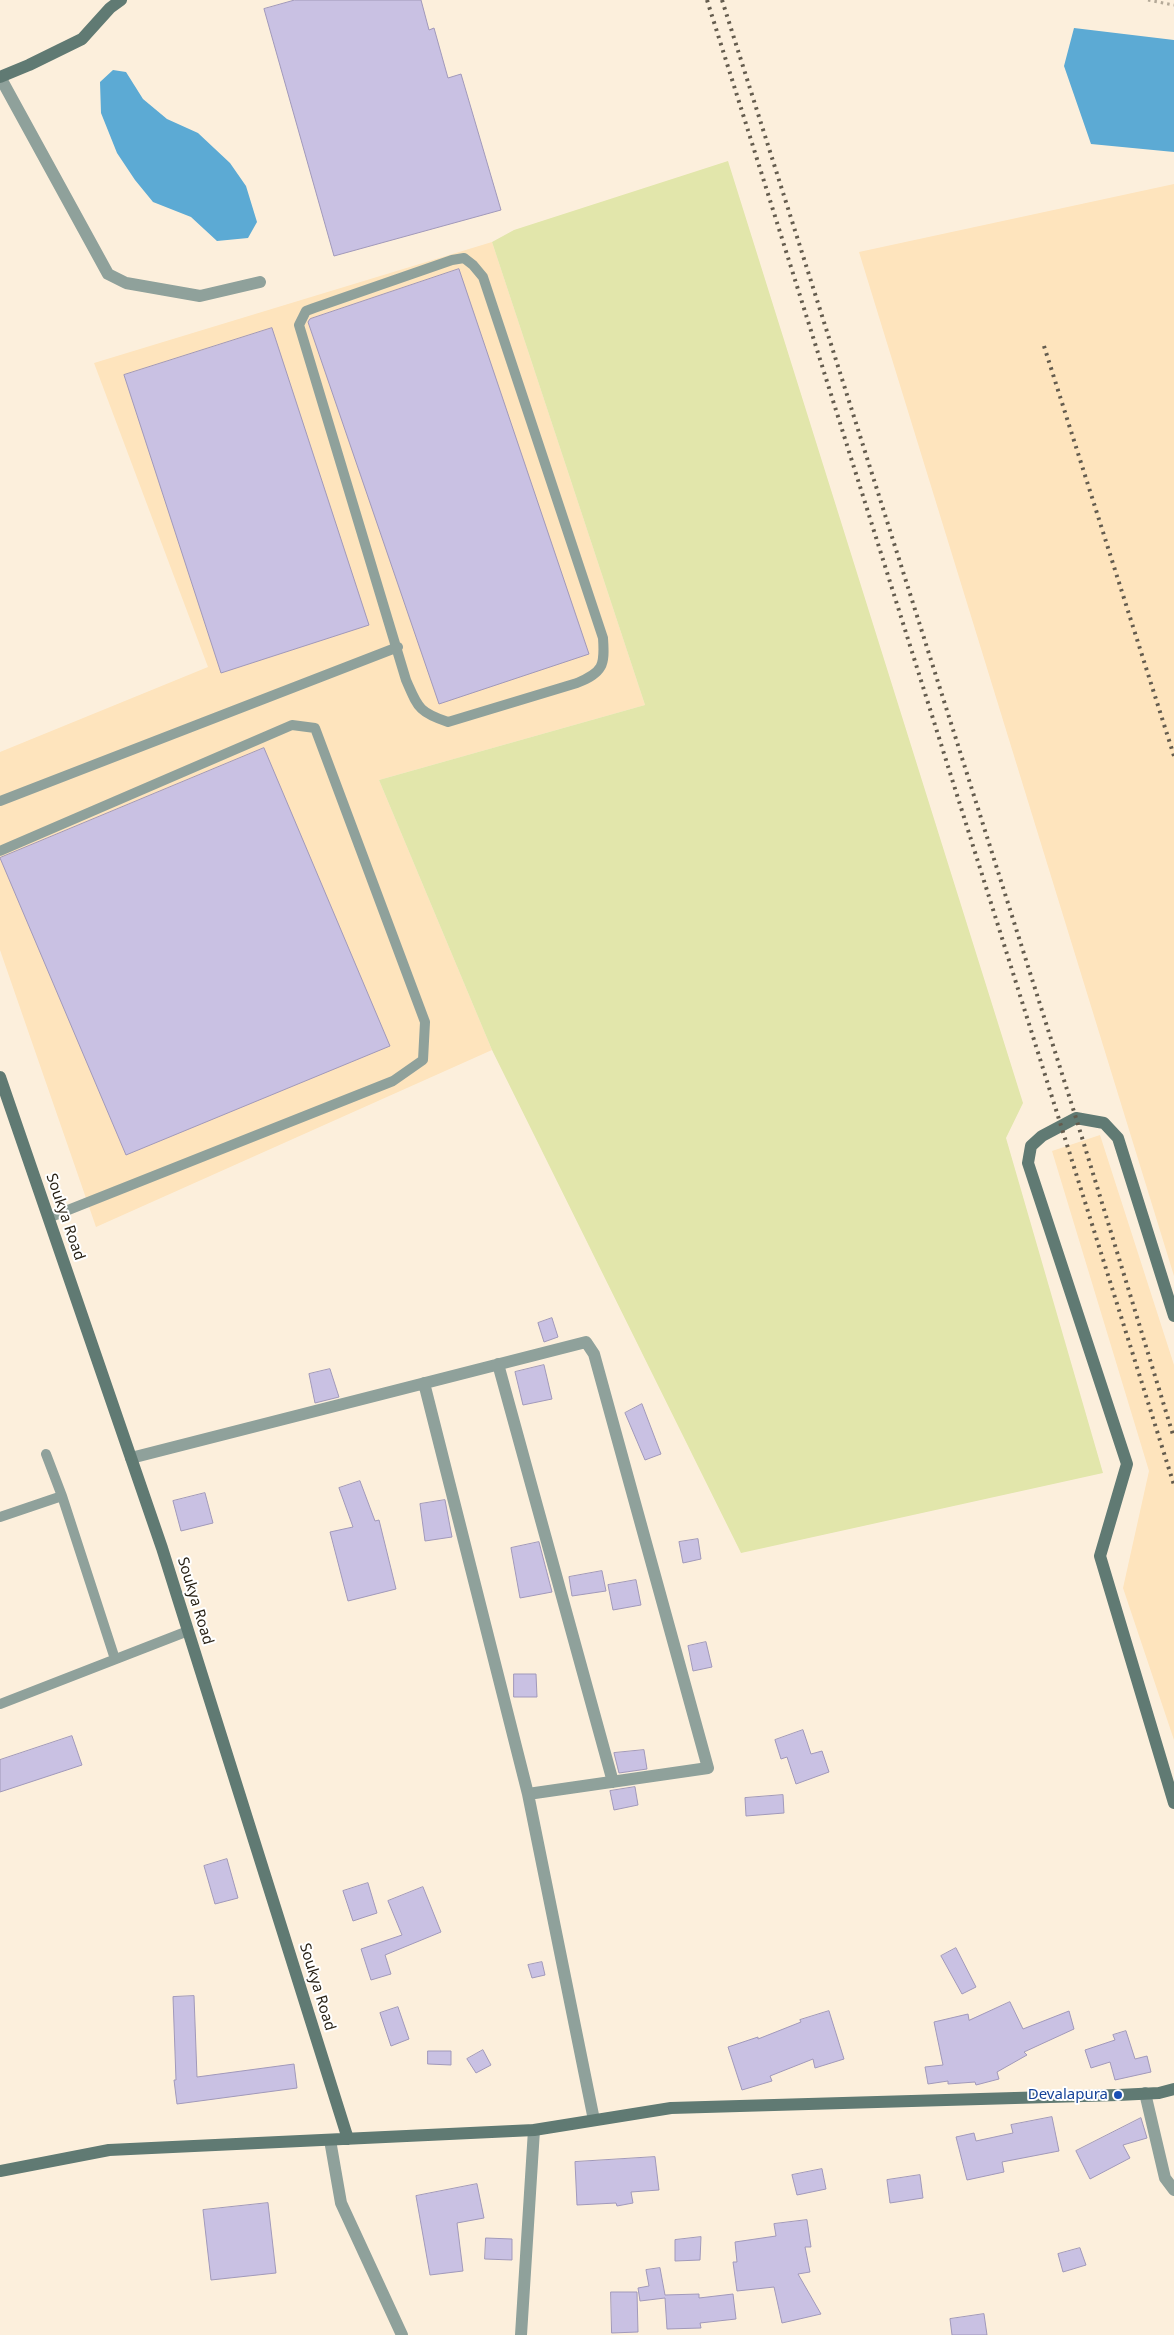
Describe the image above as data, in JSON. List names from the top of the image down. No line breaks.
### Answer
{"streets":{"main road":["Soukya Road"]},"places":["Devalapura"]}
